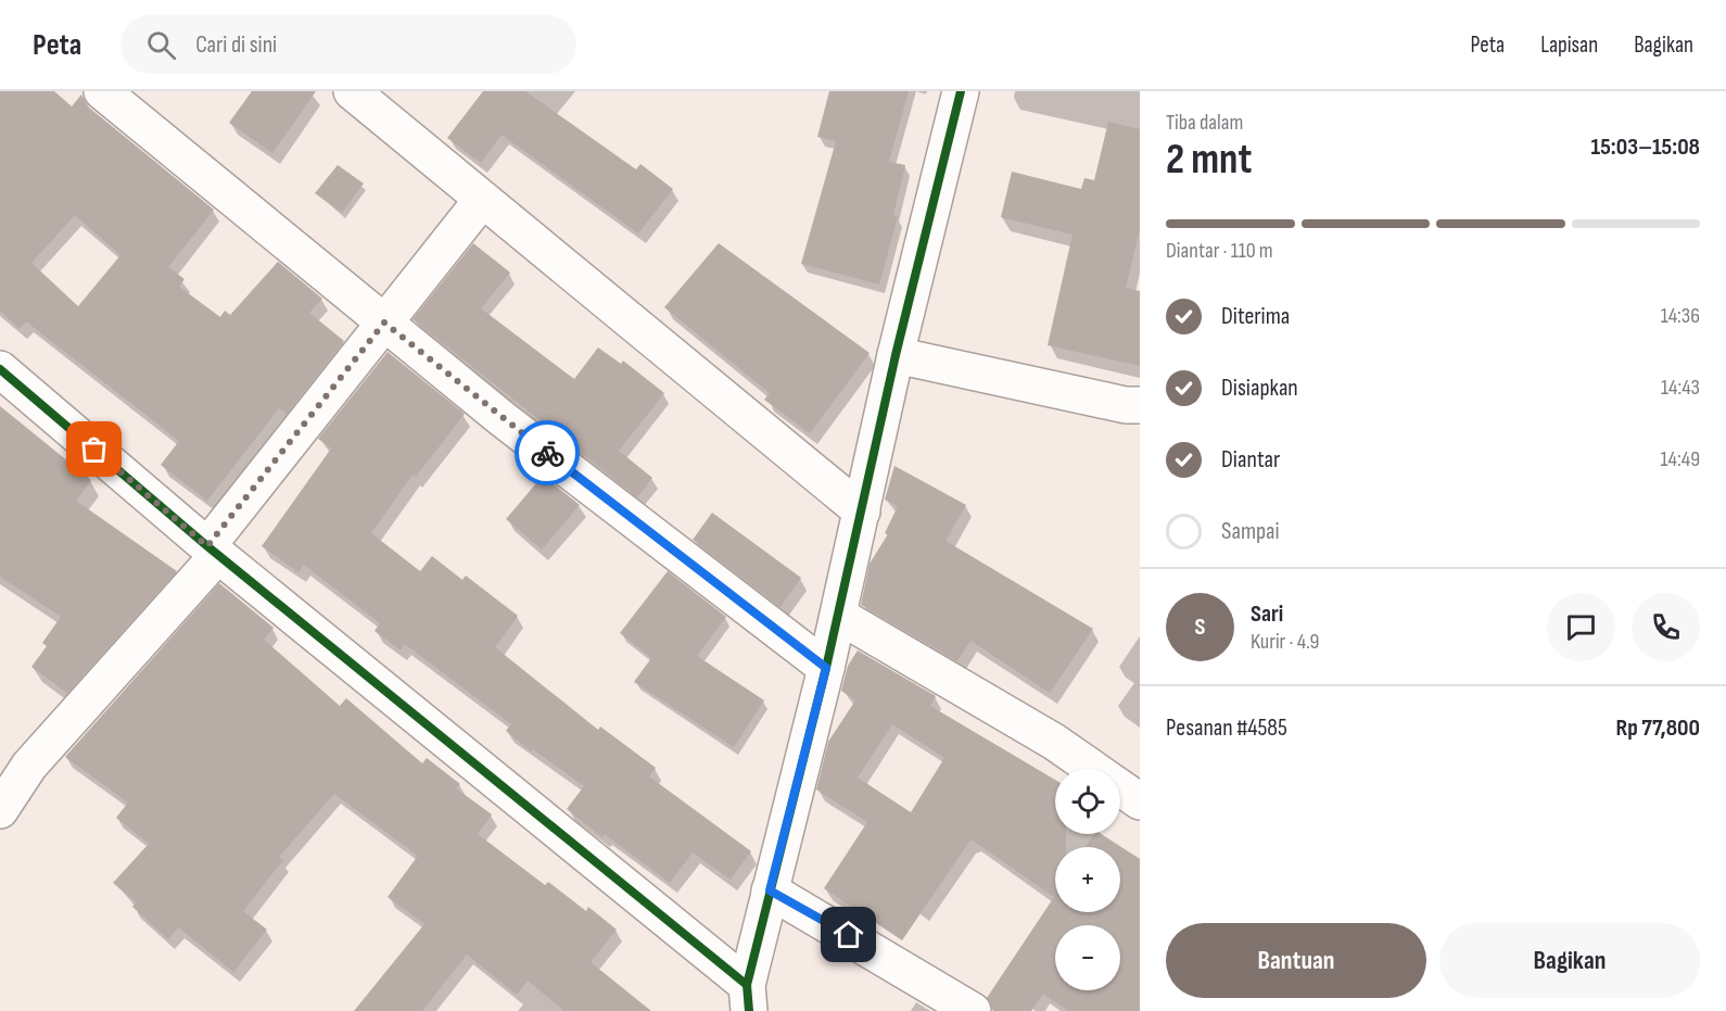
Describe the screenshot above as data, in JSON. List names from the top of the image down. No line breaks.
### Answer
{"page":{"header":"Peta","search":"Cari di sini","nav":["Peta","Lapisan","Bagikan"],"heading":["2 mnt","Tiba dalam","15:03–15:08"],"panel":["Sari","Kurir · 4.9","Pesanan #4585","Rp 77,800"],"bar":"Diantar · 110 m","list":[["Diterima","14:36"],["Disiapkan","14:43"],["Diantar","14:49"],"Sampai"],"round":"S","map_buttons":["+","−"],"buttons":["Bantuan","Bagikan"]}}
